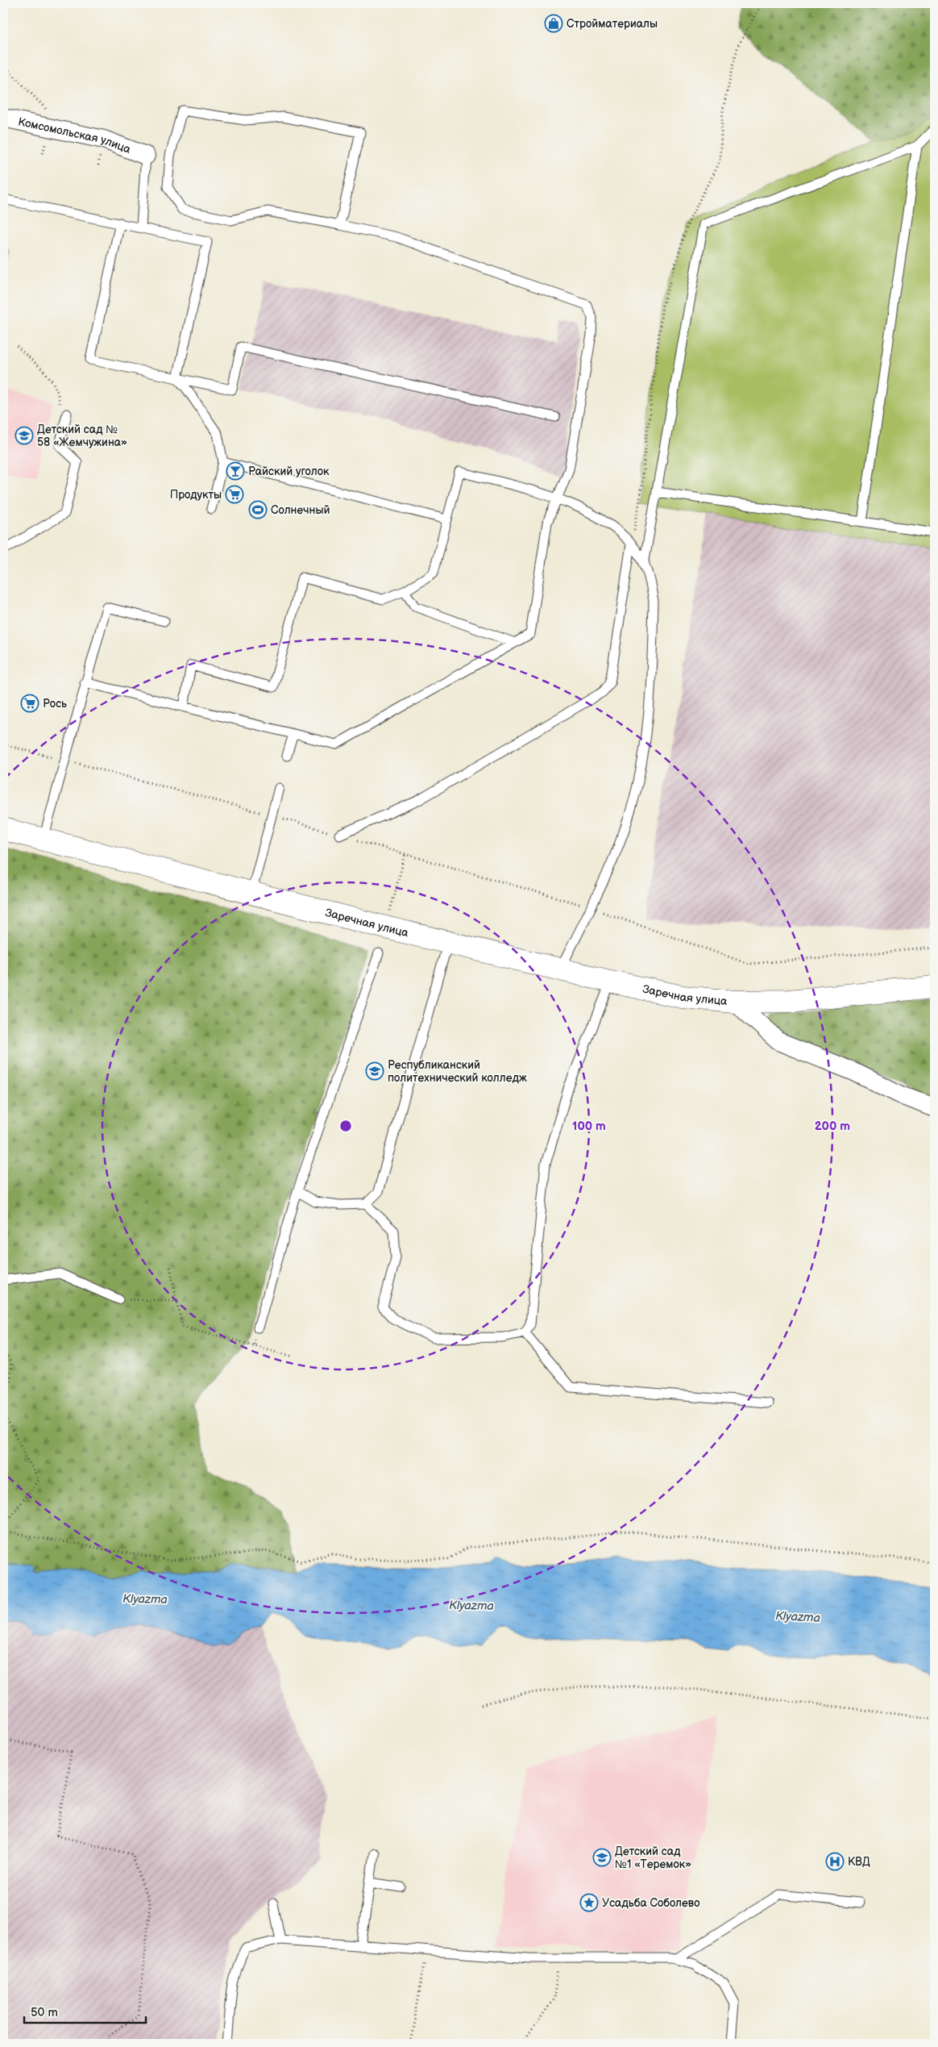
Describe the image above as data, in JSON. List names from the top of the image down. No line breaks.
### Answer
{"streets":{"street":["Комсомольская улица","Заречная улица"]},"water":["Klyazma"],"places":{"shop":["Стройматериалы"],"school or university":["Детский сад № 58 «Жемчужина»","Республиканский политехнический колледж","Детский сад №1 «Теремок»"],"bar":["Райский уголок"],"supermarket":["Продукты","Рось"],"sports":["Солнечный"],"hospital":["КВД"],"place":["Усадьба Соболево"]},"scale_bar":"50 m","rings":["100 m","200 m"]}
